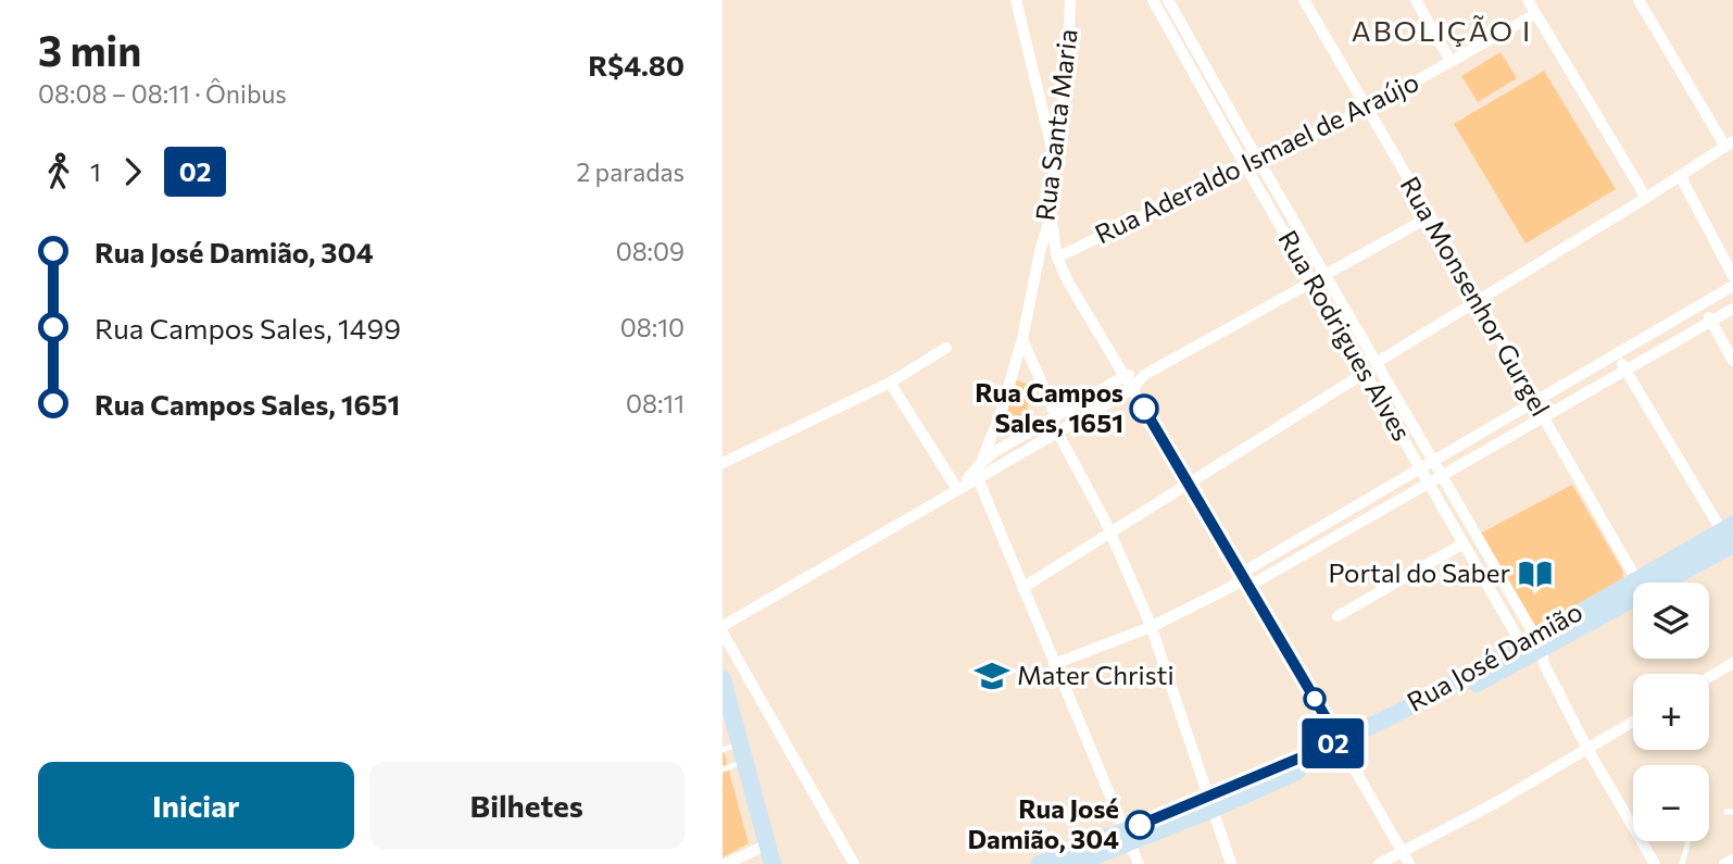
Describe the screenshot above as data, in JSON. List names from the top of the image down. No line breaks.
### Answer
{"streets":{"street":["Rua Santa Maria","Rua Aderaldo Ismael de Araújo","Rua Monsenhor Gurgel","Rua Rodrigues Alves","Rua José Damião"]},"crossings":[["Rua Aderaldo Ismael de Araújo","Rua Monsenhor Gurgel"],["Rua Aderaldo Ismael de Araújo","Rua Rodrigues Alves"],["Rua Rodrigues Alves","Rua José Damião"]],"districts":["ABOLIÇÃO I"],"places":{"other":["Rua Campos Sales, 1651","Rua José Damião, 304"],"library":["Portal do Saber"],"school or university":["Mater Christi"]},"lines":["bus line 02"],"page":{"heading":["3 min","08:08 – 08:11 · Ônibus","R$4.80"],"on_map":"02","legs":["1","02","2 paradas"],"list":[{"name":"Rua José Damião, 304","value":"08:09"},{"name":"Rua Campos Sales, 1499","value":"08:10"},{"name":"Rua Campos Sales, 1651","value":"08:11"}],"map_buttons":["+","−"],"buttons":["Iniciar","Bilhetes"]}}
